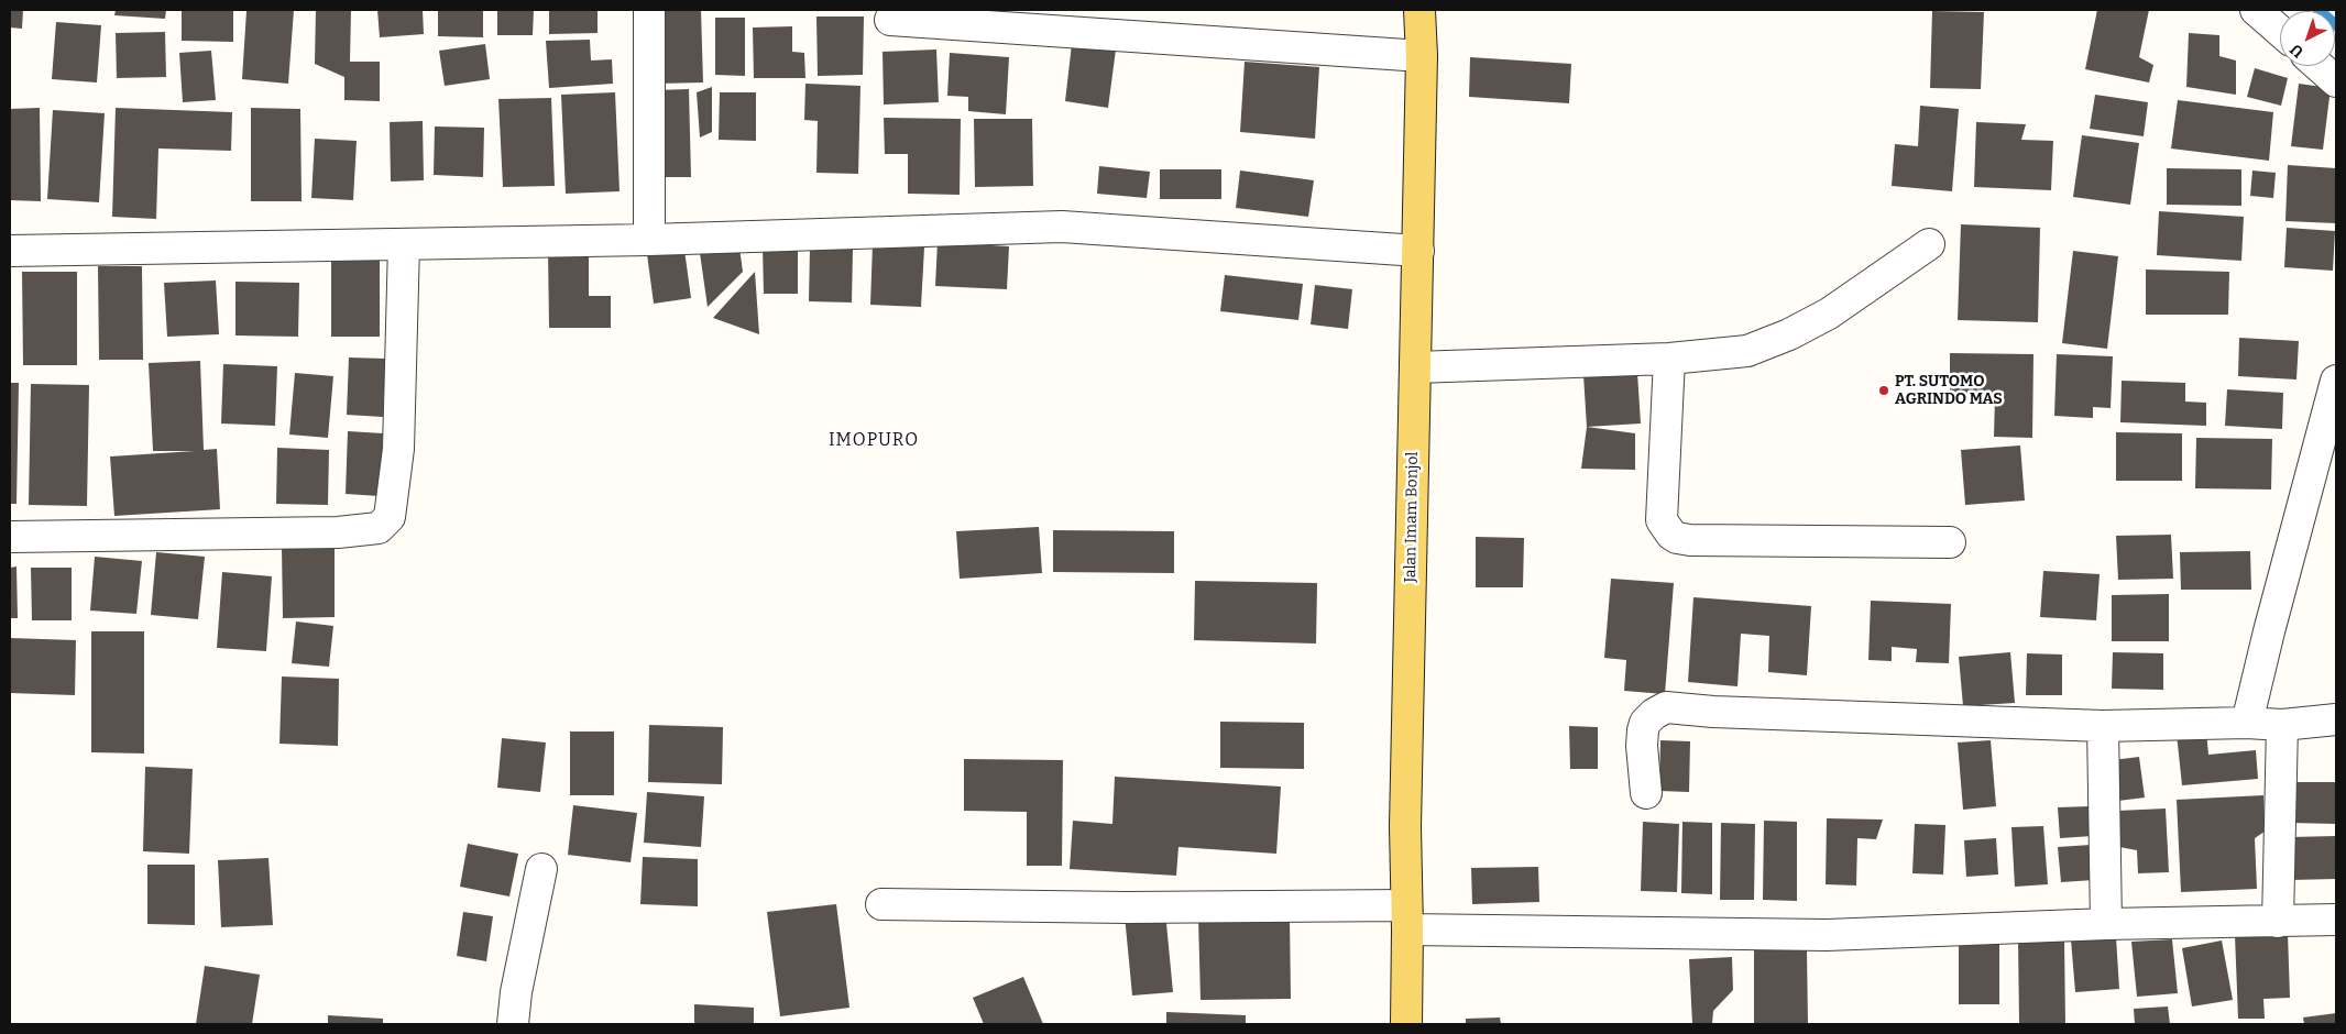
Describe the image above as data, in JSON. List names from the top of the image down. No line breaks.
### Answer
{"streets":{"main road":["Jalan Imam Bonjol"]},"districts":["IMOPURO"],"places":["PT. SUTOMO AGRINDO MAS"],"north":"bottom left"}
